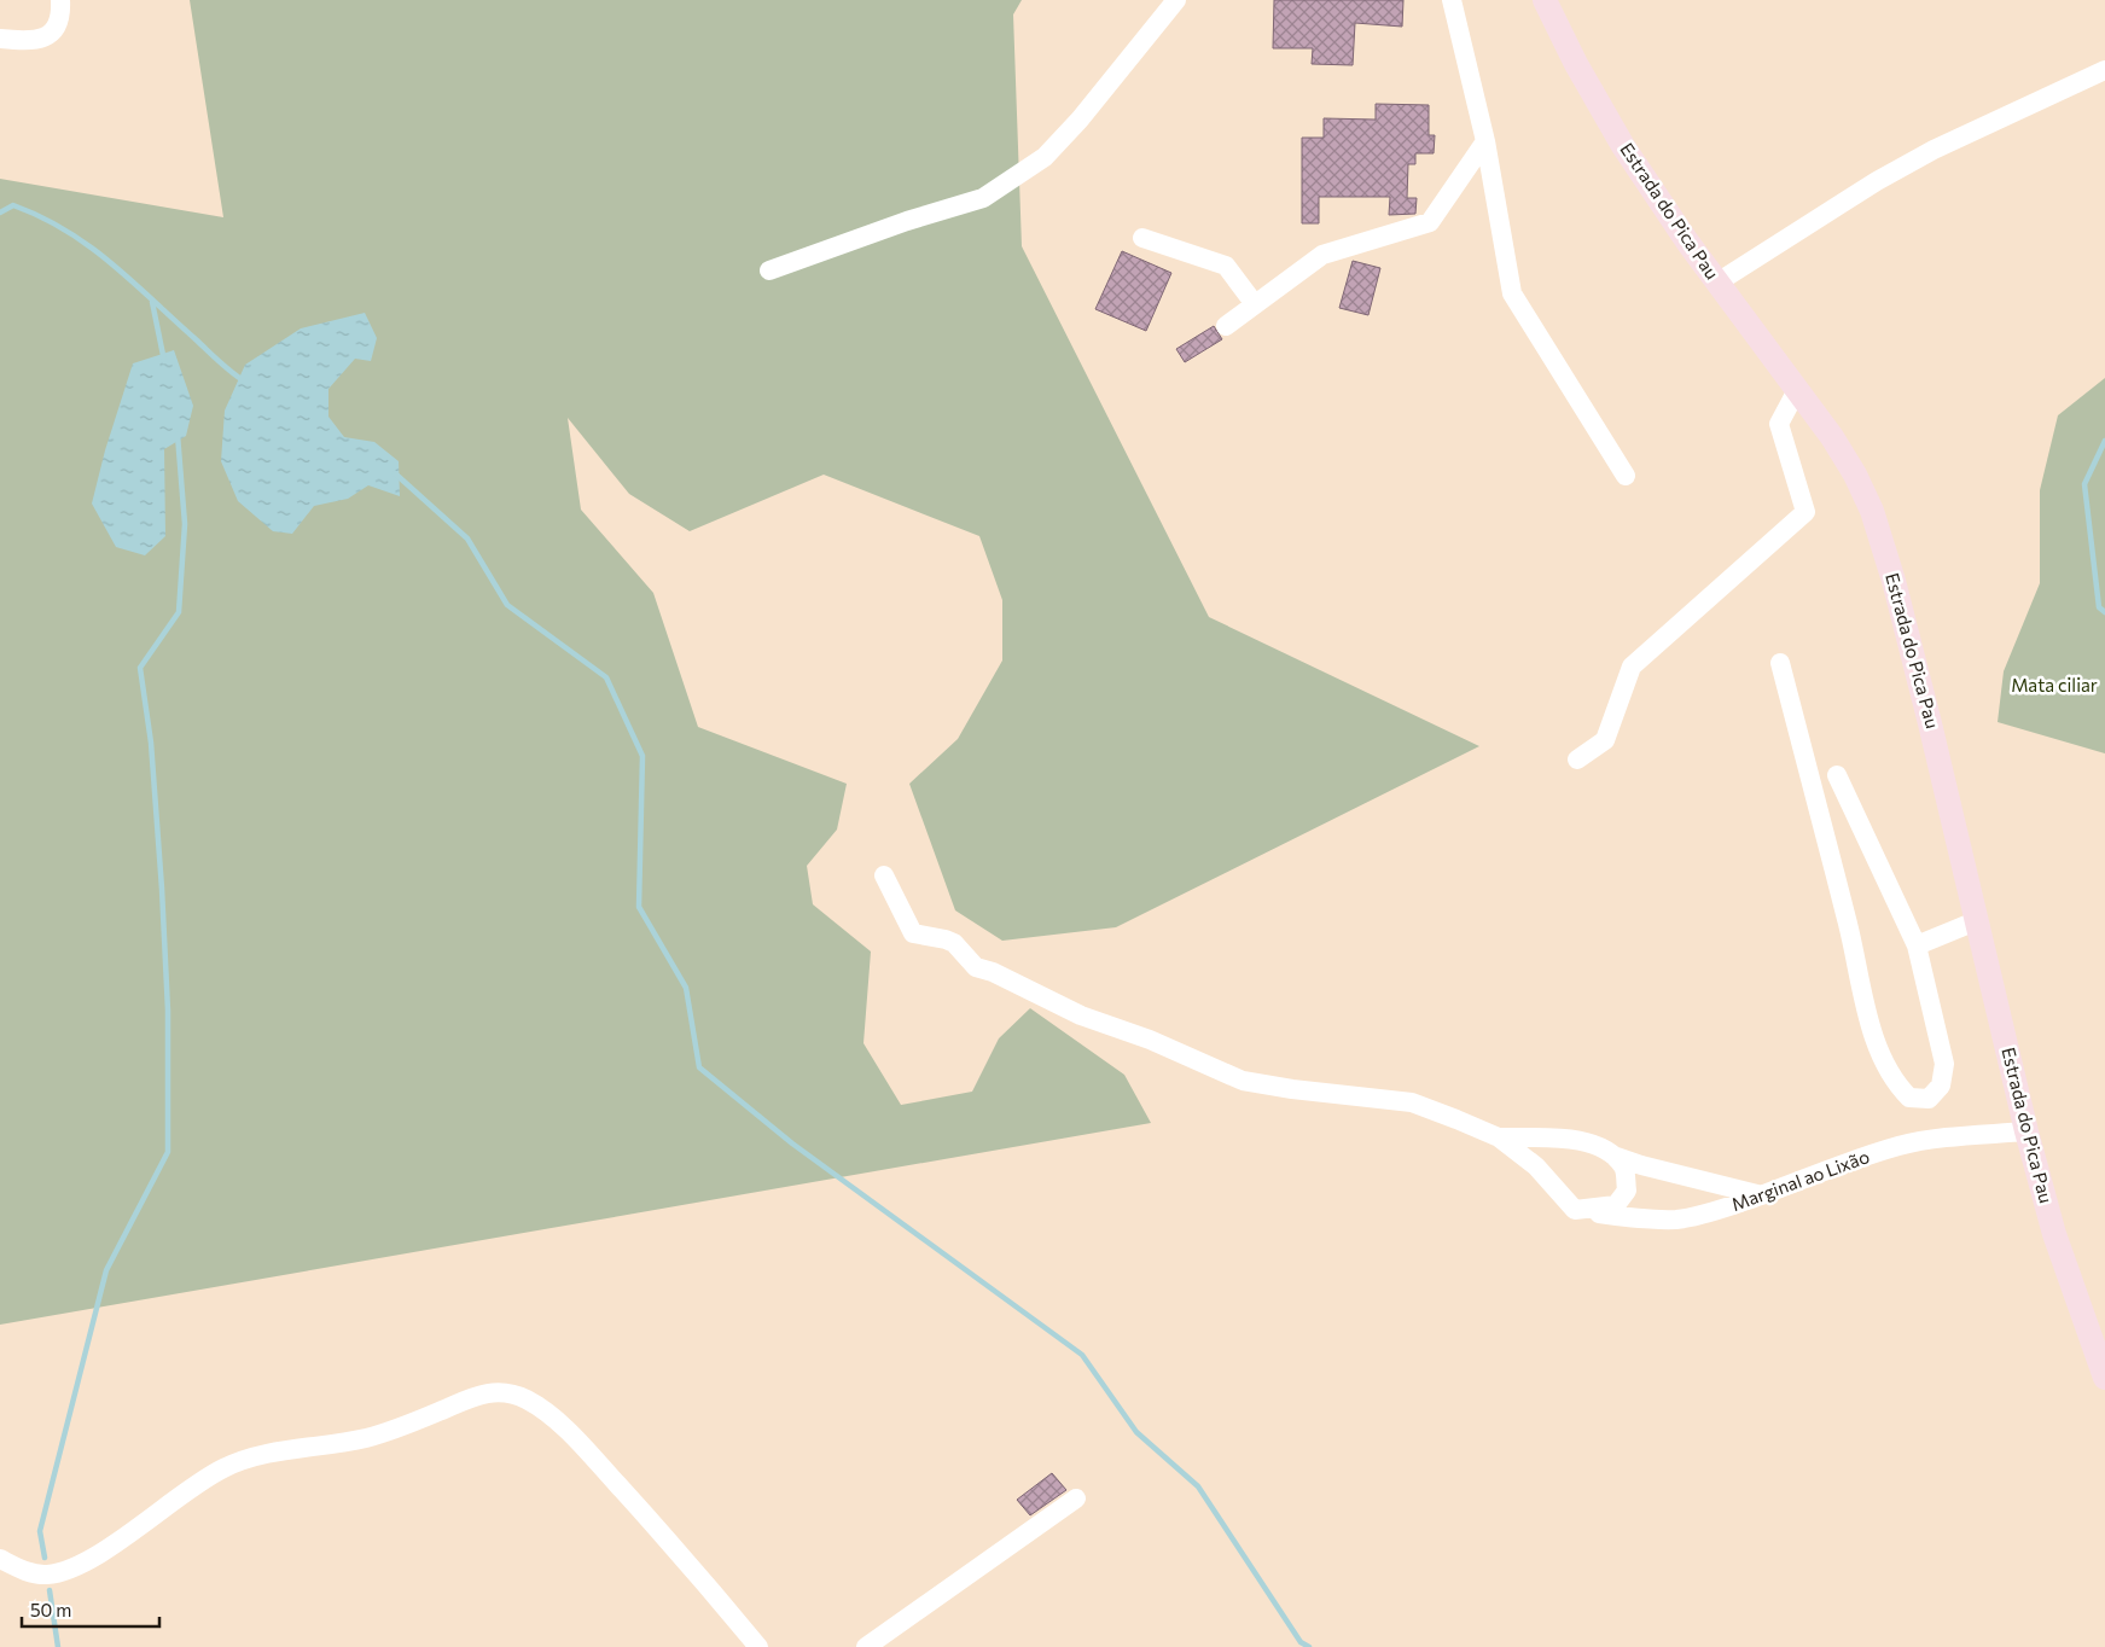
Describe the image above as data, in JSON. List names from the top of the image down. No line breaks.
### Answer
{"streets":{"main road":["Estrada do Pica Pau"],"street":["Marginal ao Lixão"]},"crossings":[["Estrada do Pica Pau","Marginal ao Lixão"]],"parks":["Mata ciliar"],"scale_bar":"50 m"}
